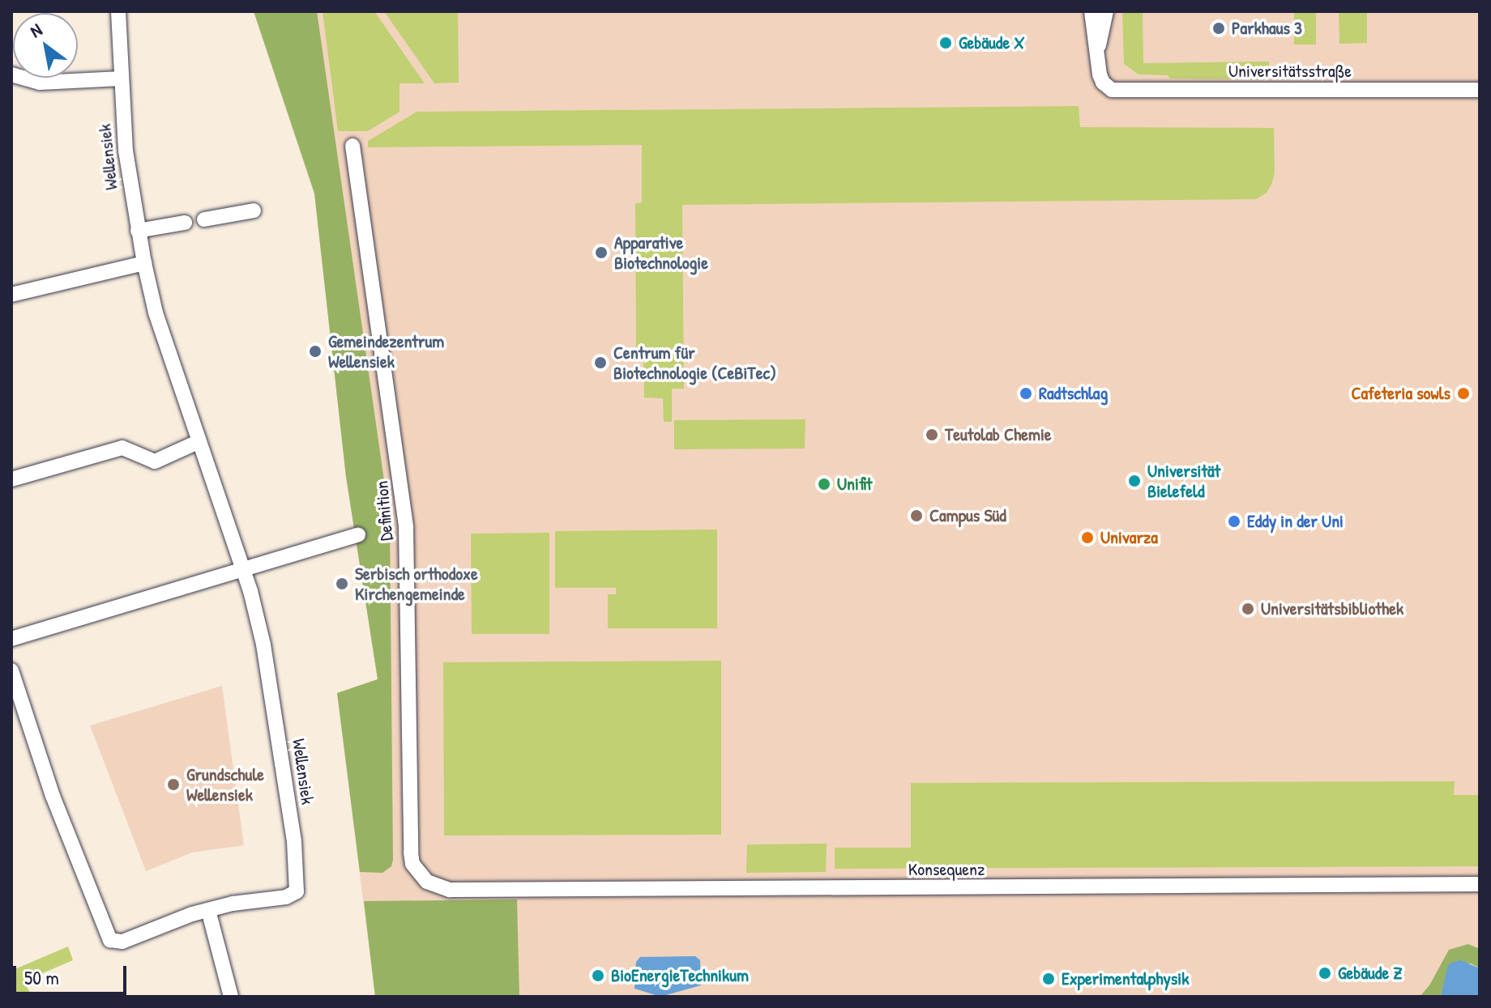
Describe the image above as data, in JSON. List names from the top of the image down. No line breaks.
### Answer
{"streets":{"street":["Universitätsstraße","Wellensiek","Definition","Konsequenz"]},"crossings":[["Definition","Konsequenz"]],"places":["Parkhaus 3","Gebäude X","Apparative Biotechnologie","Gemeindezentrum Wellensiek","Centrum für Biotechnologie (CeBiTec)","Radtschlag","Cafeteria sowls","Teutolab Chemie","Universität Bielefeld","Unifit","Campus Süd","Eddy in der Uni","Univarza","Serbisch orthodoxe Kirchengemeinde","Universitätsbibliothek","Grundschule Wellensiek","Gebäude Z","BioEnergieTechnikum","Experimentalphysik"],"scale_bar":"50 m","north":"top left"}
